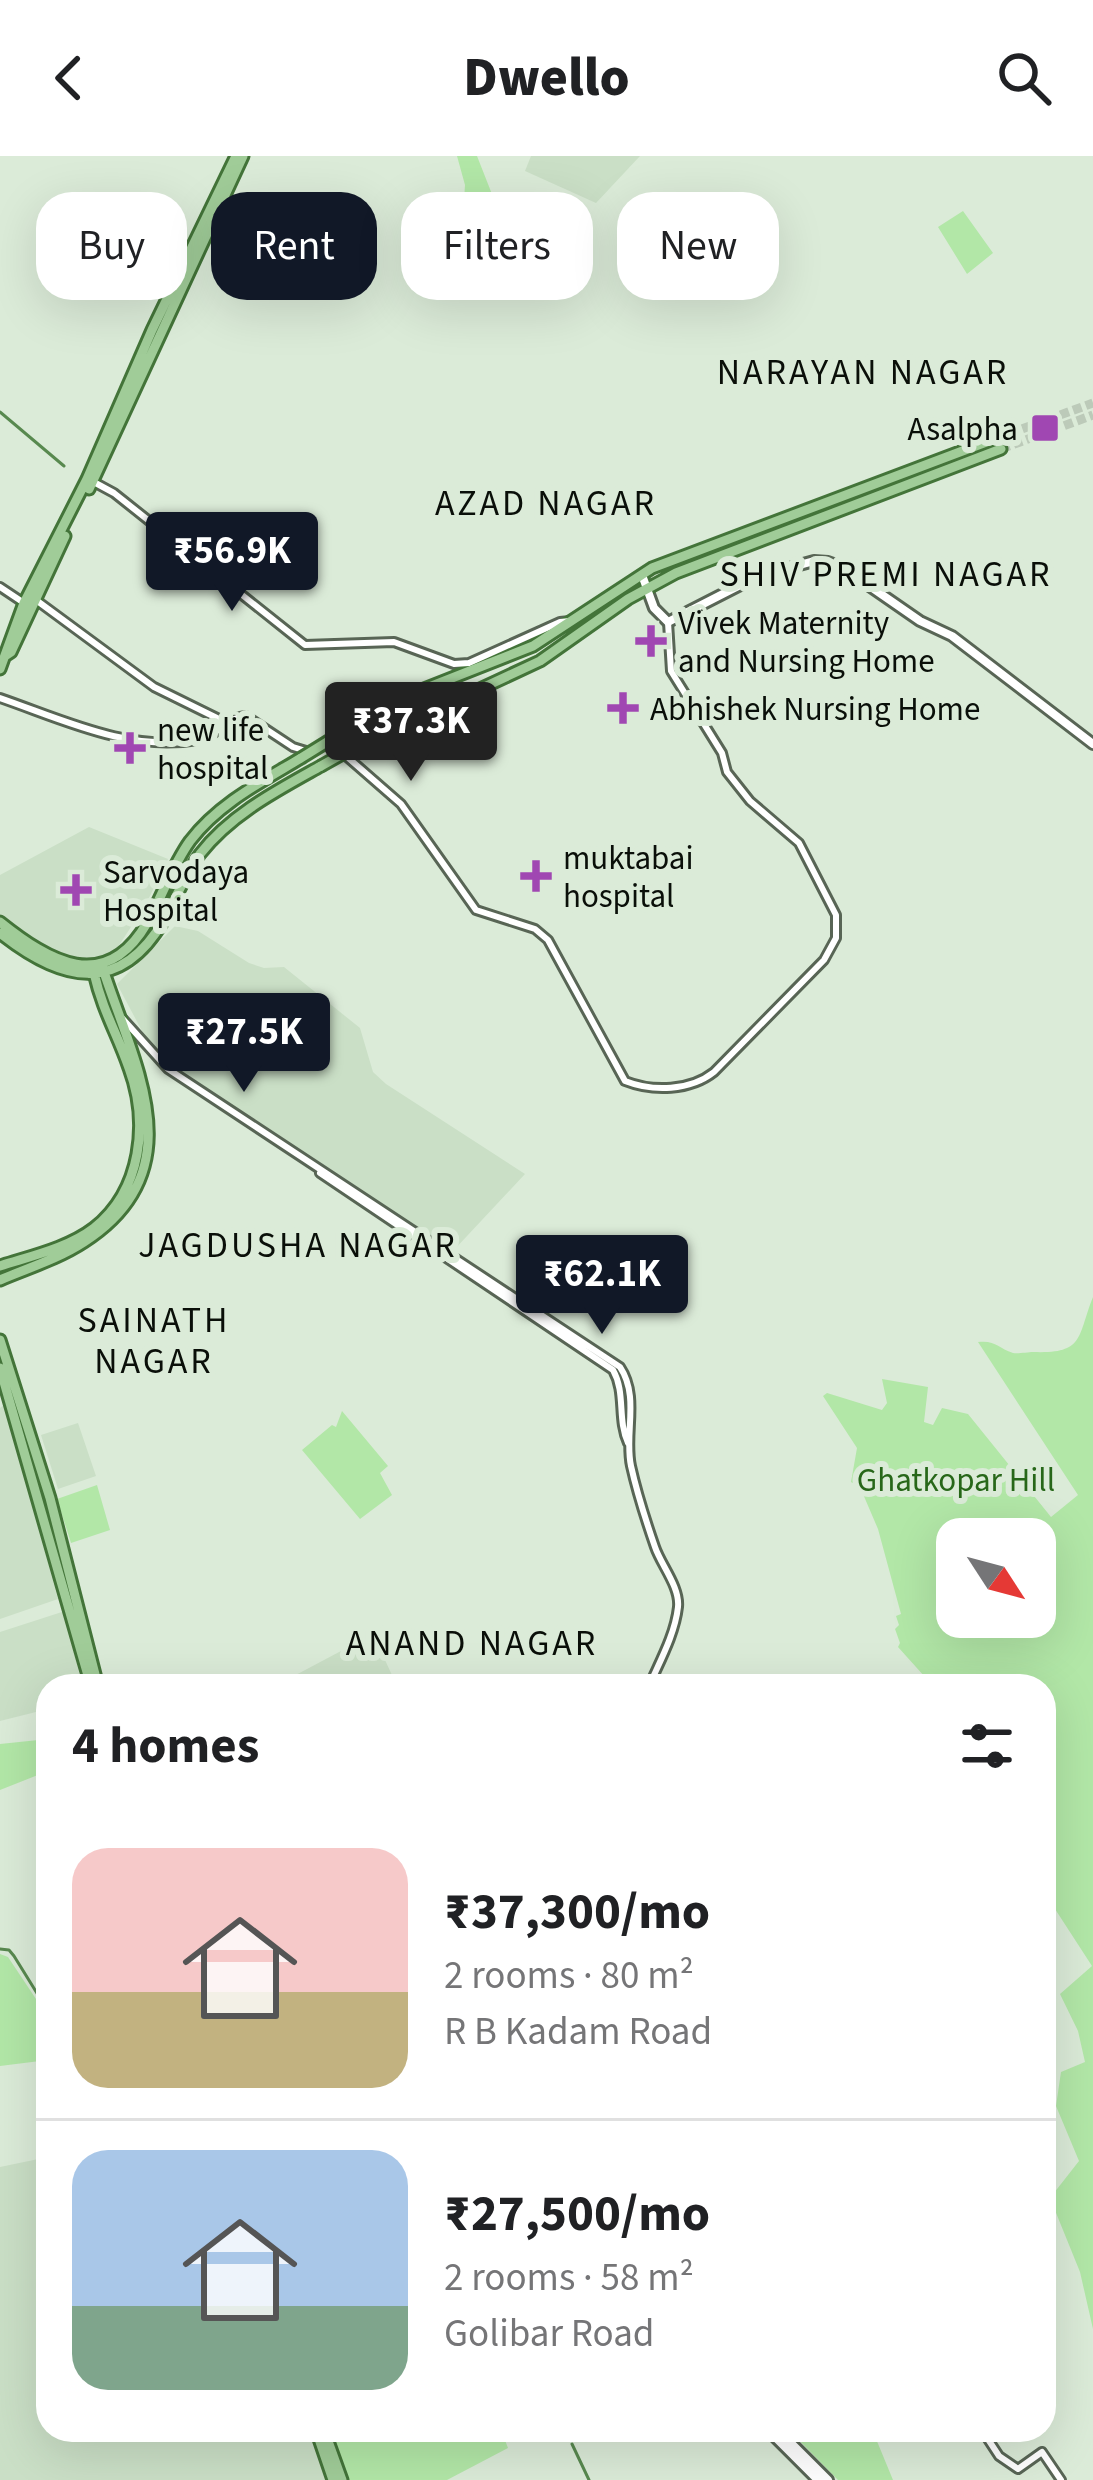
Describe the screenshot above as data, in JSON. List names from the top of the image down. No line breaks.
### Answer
{"districts":["NARAYAN NAGAR","AZAD NAGAR","SHIV PREMI NAGAR","JAGDUSHA NAGAR","SAINATH NAGAR","ANAND NAGAR"],"parks":["Ghatkopar Hill"],"places":{"transit":["Asalpha"],"health":["Vivek Maternity and Nursing Home","Abhishek Nursing Home","new life hospital","muktabai hospital","Sarvodaya Hospital"]},"north":"bottom right","page":{"header":"Dwello","chip":["Buy","Rent","Filters","New"],"price":["₹56.9K","₹37.3K","₹27.5K","₹62.1K"],"heading":"4 homes","list":[{"name":"₹37,300/mo","note":"2 rooms · 80 m² · R B Kadam Road"},{"name":"₹27,500/mo","note":"2 rooms · 58 m² · Golibar Road"}]}}
